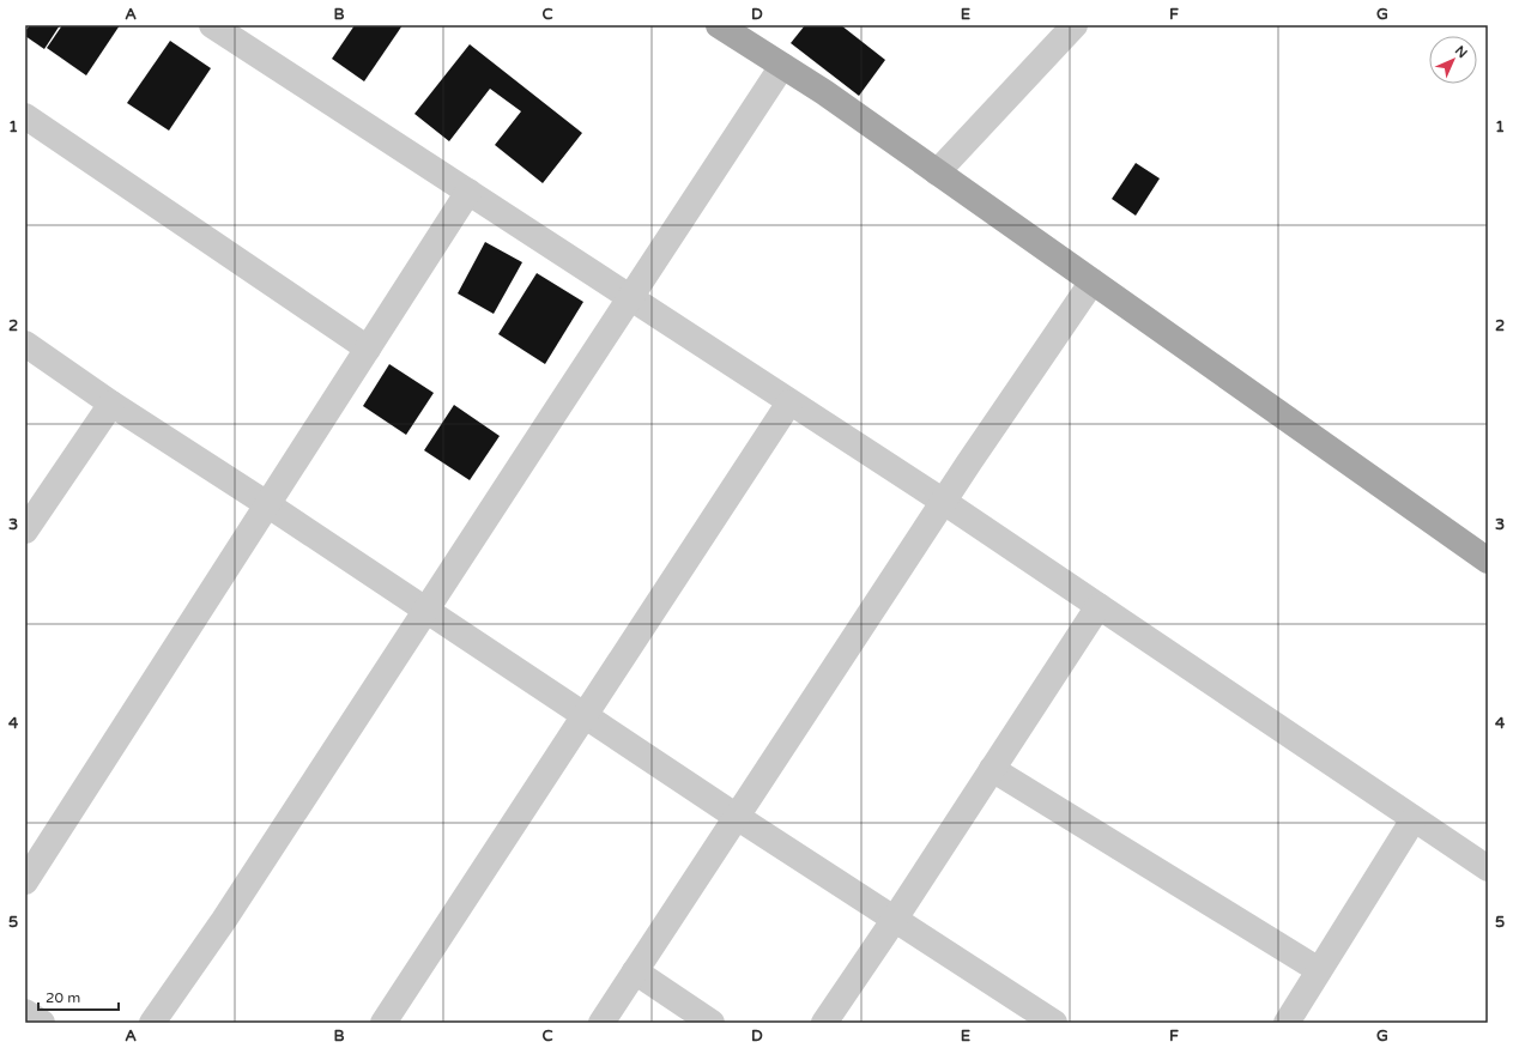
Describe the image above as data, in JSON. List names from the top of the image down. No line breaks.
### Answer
{"scale_bar":"20 m","north":"top right","grid":{"columns":["A","B","C","D","E","F","G"],"rows":["1","2","3","4","5"]}}
